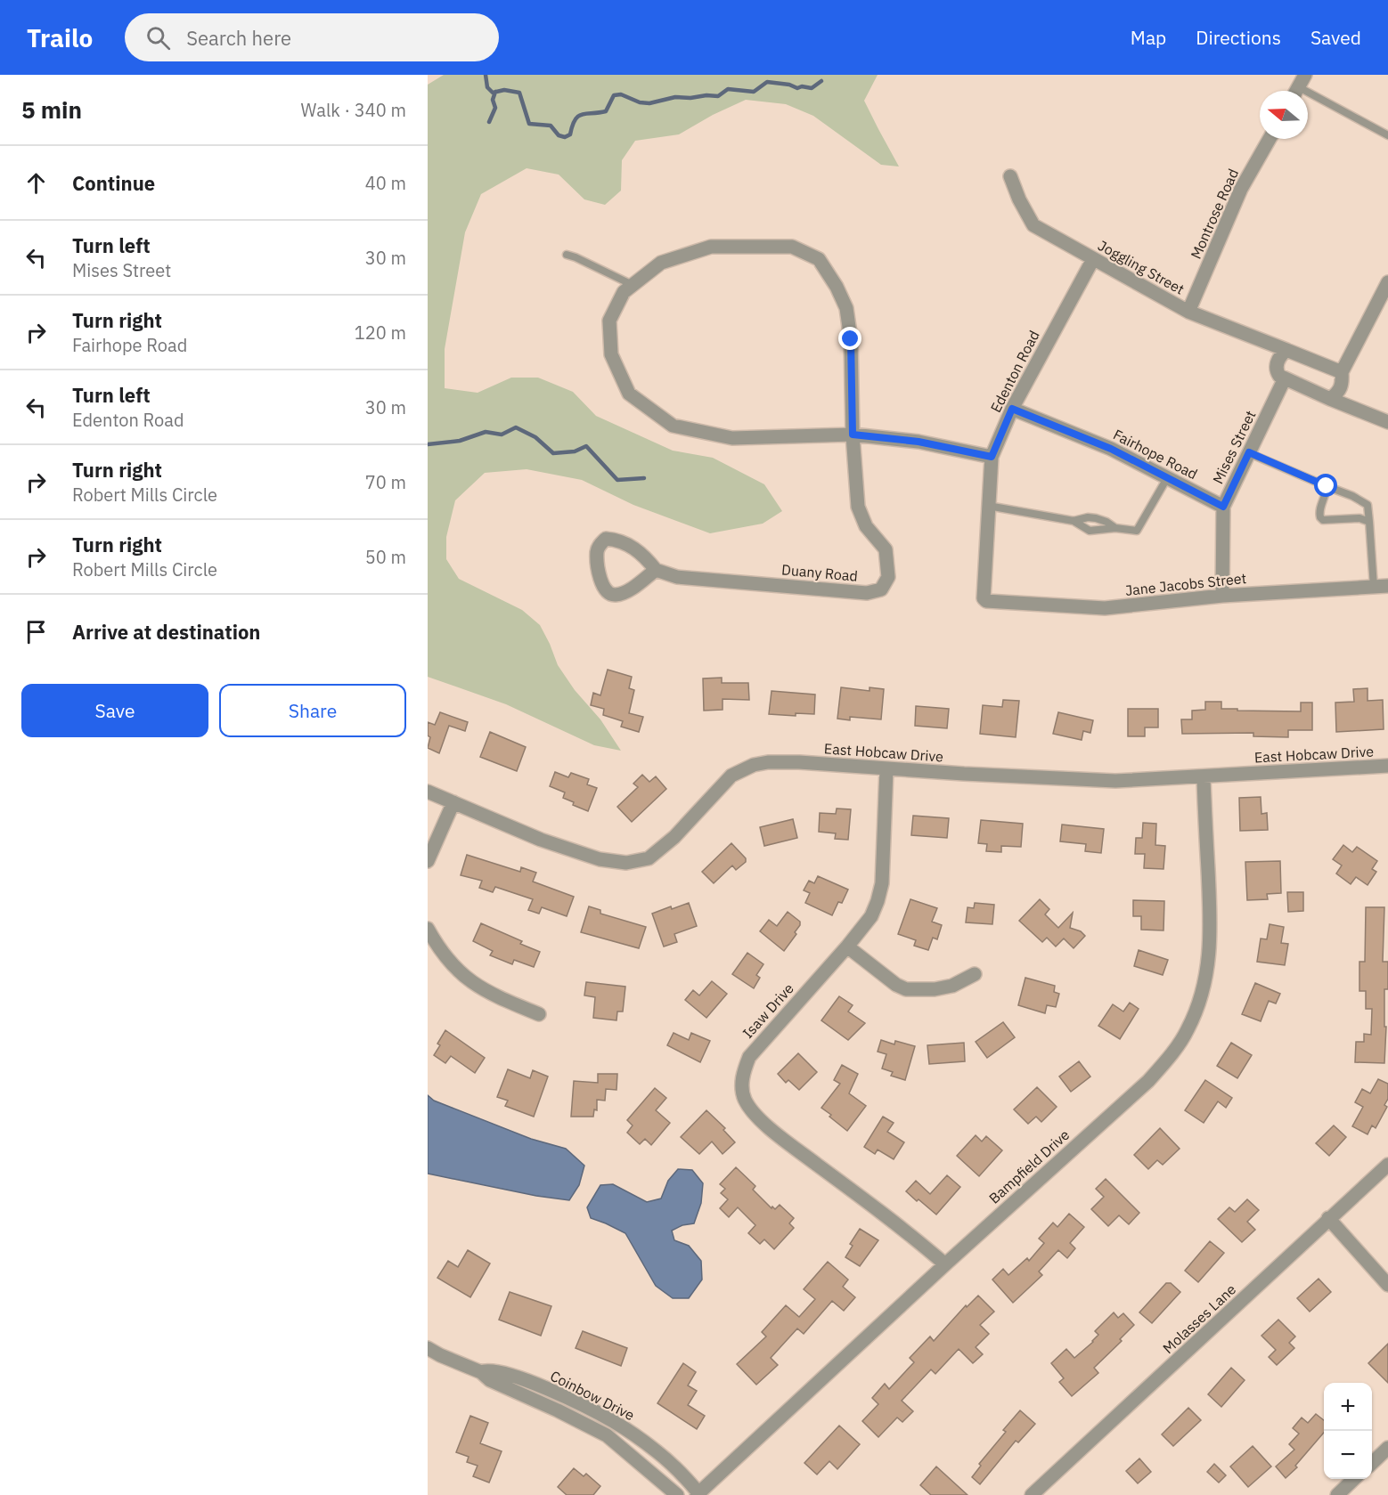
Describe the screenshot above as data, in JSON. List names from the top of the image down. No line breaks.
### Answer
{"streets":{"street":["Montrose Road","Joggling Street","Edenton Road","Mises Street","Fairhope Road","Duany Road","Jane Jacobs Street","East Hobcaw Drive","Isaw Drive","Bampfield Drive","Molasses Lane","Coinbow Drive"]},"crossings":[["Montrose Road","Joggling Street"],["Joggling Street","Edenton Road"],["Edenton Road","Fairhope Road"],["Edenton Road","Duany Road"],["Edenton Road","Jane Jacobs Street"],["Mises Street","Fairhope Road"],["Mises Street","Jane Jacobs Street"],["East Hobcaw Drive","Isaw Drive"],["East Hobcaw Drive","Bampfield Drive"],["Isaw Drive","Bampfield Drive"],["Bampfield Drive","Coinbow Drive"]],"north":"left","page":{"header":"Trailo","search":"Search here","nav":["Map","Directions","Saved"],"heading":["5 min","Walk · 340 m"],"list":[["Continue","40 m"],["Turn left","Mises Street","30 m"],["Turn right","Fairhope Road","120 m"],["Turn left","Edenton Road","30 m"],["Turn right","Robert Mills Circle","70 m"],["Turn right","Robert Mills Circle","50 m"],"Arrive at destination"],"buttons":["Save","Share"],"map_buttons":["+","−"]}}
